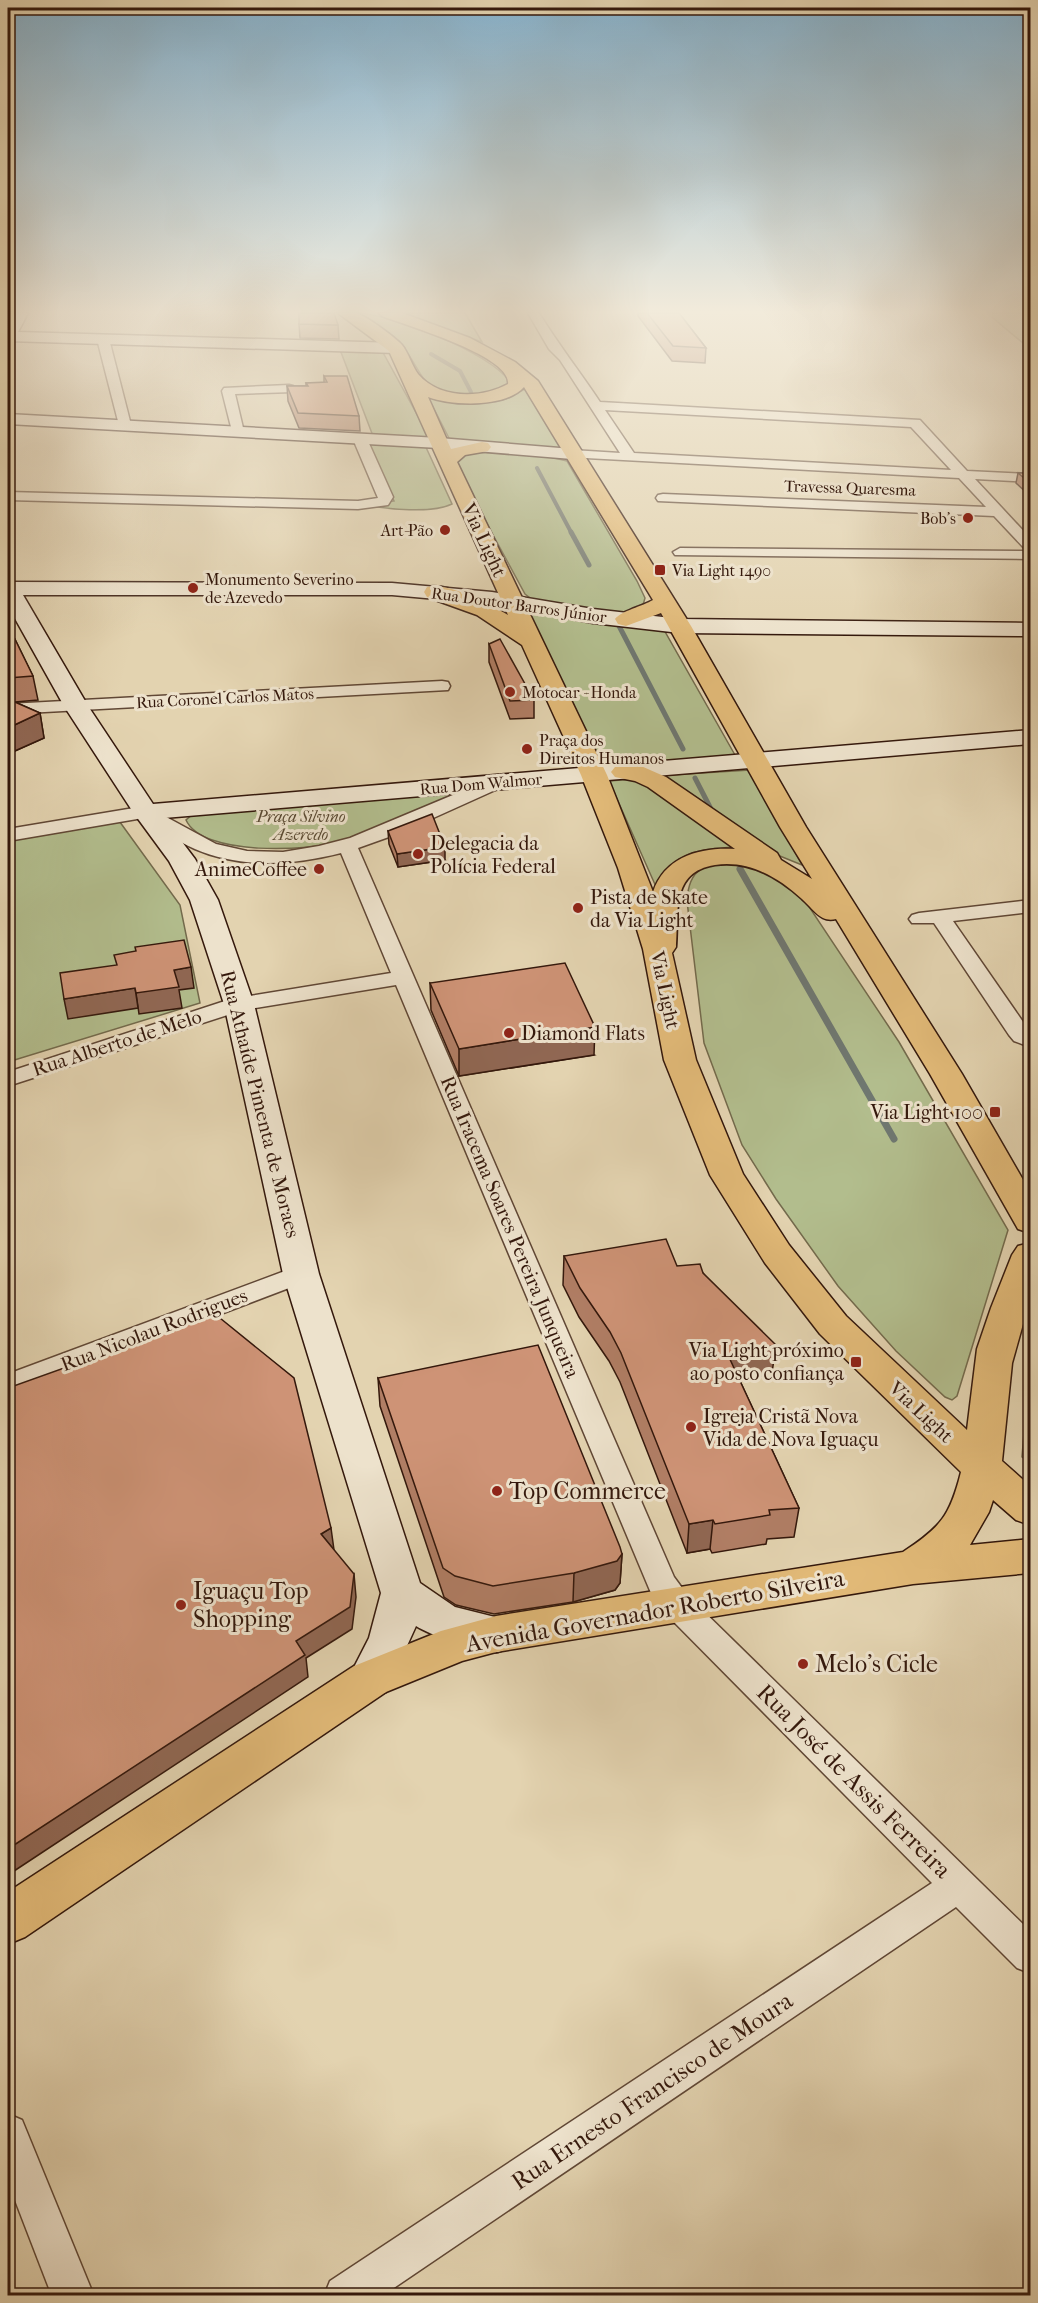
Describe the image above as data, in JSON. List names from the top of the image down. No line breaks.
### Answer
{"streets":{"main road":["Via Light","Rua Doutor Barros Júnior","Rua Dom Walmor","Rua Athaíde Pimenta de Moraes","Avenida Governador Roberto Silveira"],"street":["Travessa Quaresma","Rua Coronel Carlos Matos","Rua Alberto de Melo","Rua Iracema Soares Pereira Junqueira","Rua Nicolau Rodrigues","Rua José de Assis Ferreira","Rua Ernesto Francisco de Moura"]},"crossings":[["Via Light","Rua Doutor Barros Júnior"],["Via Light","Rua Dom Walmor"],["Via Light","Avenida Governador Roberto Silveira"],["Rua Doutor Barros Júnior","Rua Athaíde Pimenta de Moraes"],["Rua Coronel Carlos Matos","Rua Athaíde Pimenta de Moraes"],["Rua Dom Walmor","Rua Athaíde Pimenta de Moraes"],["Rua Alberto de Melo","Rua Athaíde Pimenta de Moraes"],["Rua Alberto de Melo","Rua Iracema Soares Pereira Junqueira"],["Rua Athaíde Pimenta de Moraes","Rua Nicolau Rodrigues"],["Rua Athaíde Pimenta de Moraes","Avenida Governador Roberto Silveira"],["Rua Iracema Soares Pereira Junqueira","Avenida Governador Roberto Silveira"],["Rua Iracema Soares Pereira Junqueira","Rua José de Assis Ferreira"],["Avenida Governador Roberto Silveira","Rua José de Assis Ferreira"],["Rua José de Assis Ferreira","Rua Ernesto Francisco de Moura"]],"parks":["Praça Silvino Azeredo"],"places":{"other":["Bob's","Art-Pão","Monumento Severino de Azevedo","Motocar - Honda","Praça dos Direitos Humanos","Delegacia da Polícia Federal","AnimeCoffee","Pista de Skate da Via Light","Diamond Flats","Igreja Cristã Nova Vida de Nova Iguaçu","Top Commerce","Iguaçu Top Shopping","Melo's Cicle"],"transit":["Via Light 1490","Via Light 100","Via Light próximo ao posto confiança"]}}
